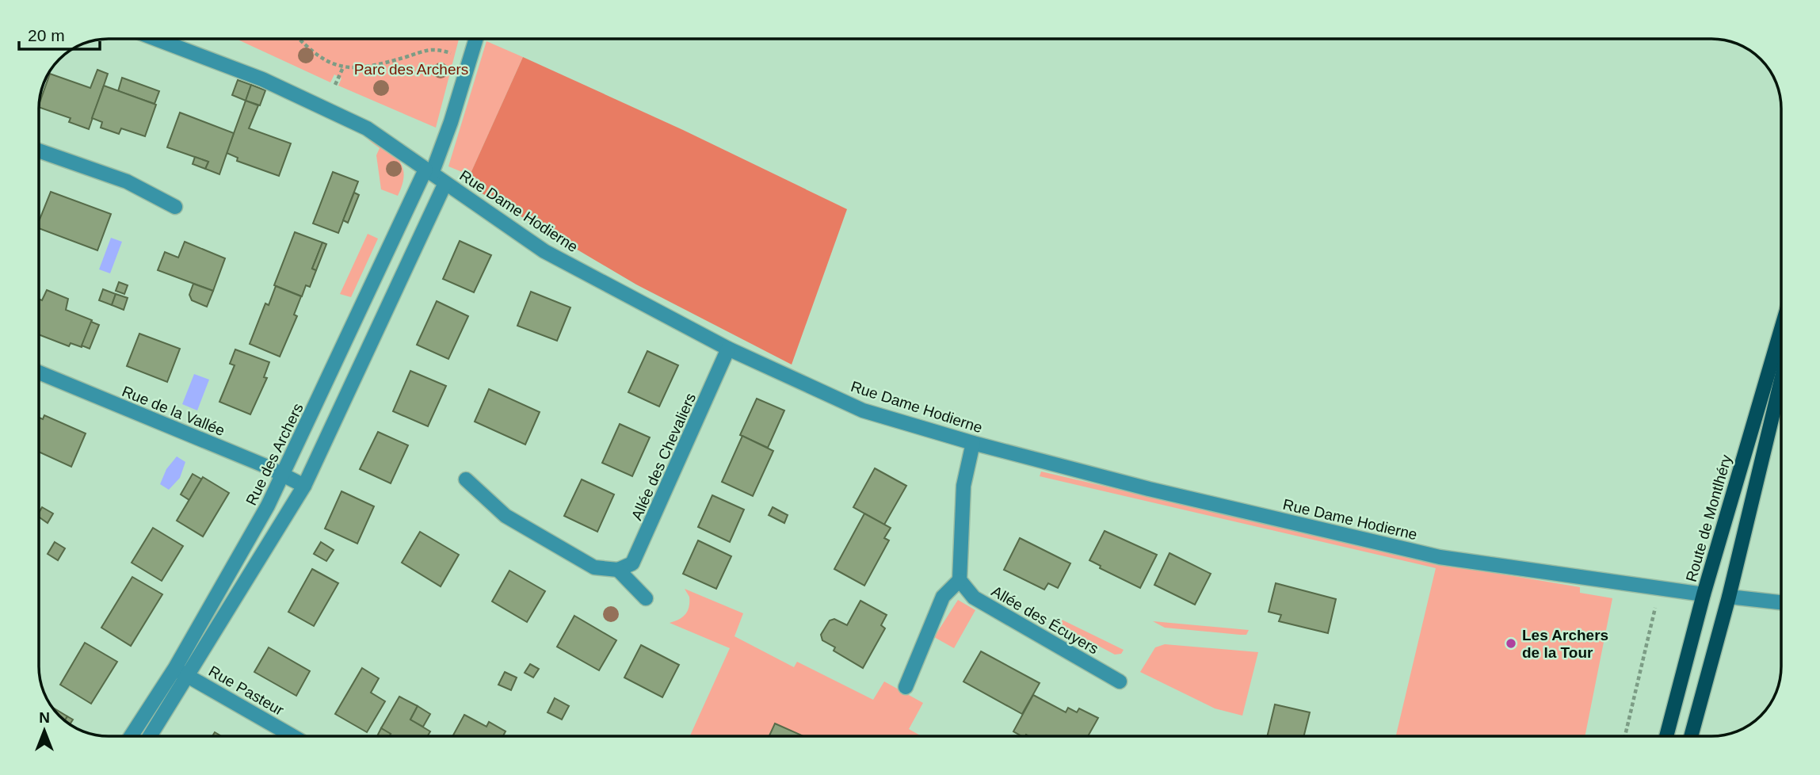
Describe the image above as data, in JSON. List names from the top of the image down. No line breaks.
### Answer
{"streets":{"main road":["Route de Montlhéry"],"street":["Rue Dame Hodierne","Rue de la Vallée","Rue des Archers","Allée des Chevaliers","Allée des Écuyers","Rue Pasteur"]},"crossings":[["Rue Dame Hodierne","Rue des Archers"],["Rue Dame Hodierne","Allée des Chevaliers"],["Rue Dame Hodierne","Route de Montlhéry"],["Rue de la Vallée","Rue des Archers"],["Rue des Archers","Rue Pasteur"]],"parks":["Parc des Archers"],"places":["Les Archers de la Tour"],"scale_bar":"20 m","north":"top"}
